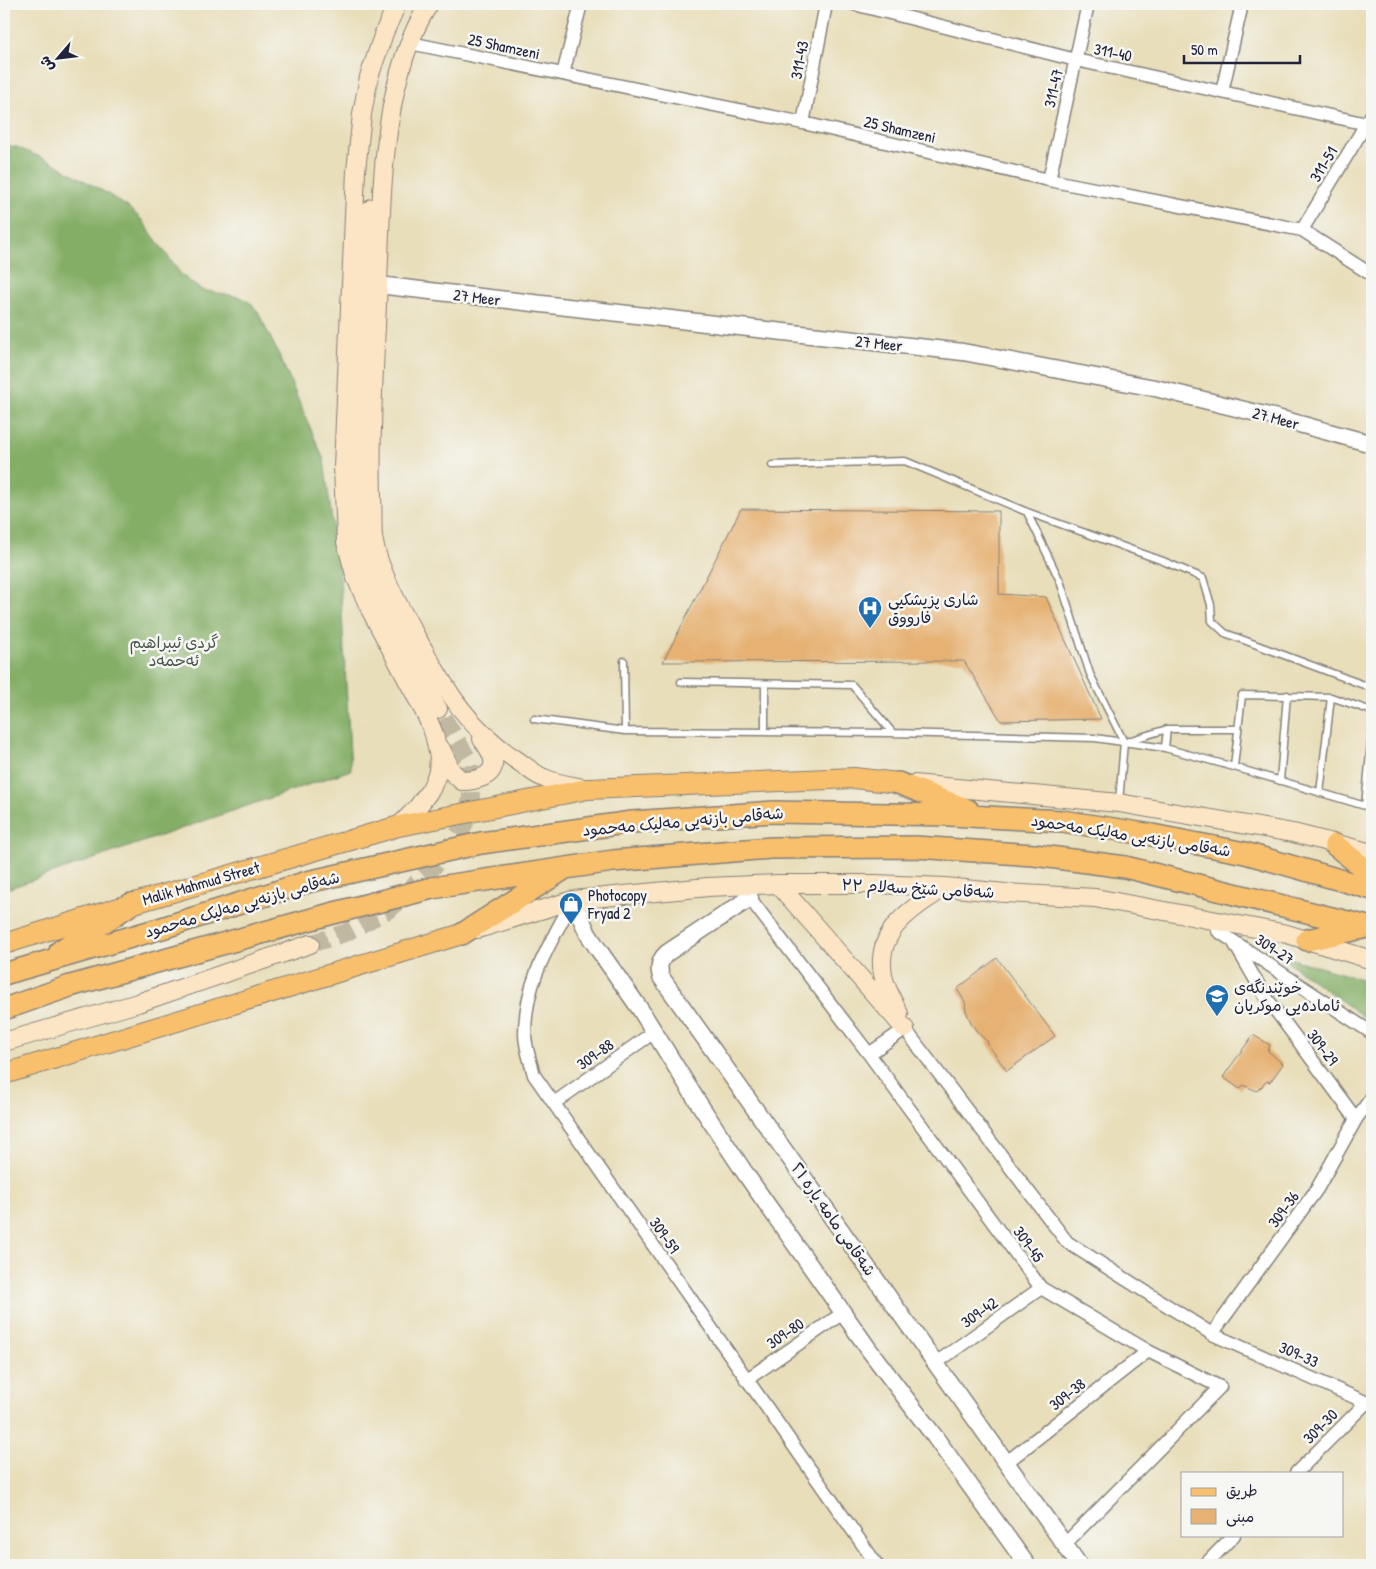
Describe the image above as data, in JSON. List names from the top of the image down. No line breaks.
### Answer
{"streets":{"highway":["شەقامی بازنەیی مەلیک مەحمود"],"main road":["Malik Mahmud Street","شەقامی شێخ سەلام ٣٣"],"street":["25 Shamzeni","311-40","311-43","311-47","311-51","27 Meer","309-27","309-29","309-88","309-36","شەقامی مامە یارە ٢١","309-59","309-45","309-42","309-80","309-33","309-38","309-30"]},"crossings":[["25 Shamzeni","311-43"],["25 Shamzeni","311-47"],["25 Shamzeni","311-51"],["311-40","311-47"],["311-40","311-51"],["شەقامی شێخ سەلام ٣٣","309-27"],["شەقامی شێخ سەلام ٣٣","شەقامی مامە یارە ٢١"],["شەقامی شێخ سەلام ٣٣","309-59"],["شەقامی شێخ سەلام ٣٣","309-45"],["309-27","309-29"],["309-29","309-36"],["309-88","309-59"],["309-36","309-33"],["شەقامی مامە یارە ٢١","309-45"],["شەقامی مامە یارە ٢١","309-42"],["شەقامی مامە یارە ٢١","309-38"],["309-59","309-80"],["309-45","309-42"],["309-45","309-38"],["309-33","309-30"]],"parks":["گردی ئیبراھیم ئەحمەد"],"places":{"hospital":["شاری پزیشکیی فارووق"],"shop":["Photocopy Fryad 2"],"school or university":["خوێندنگەی ئامادەیی موکریان"]},"legend":["طريق","مبنى"],"scale_bar":"50 m","north":"bottom left"}
